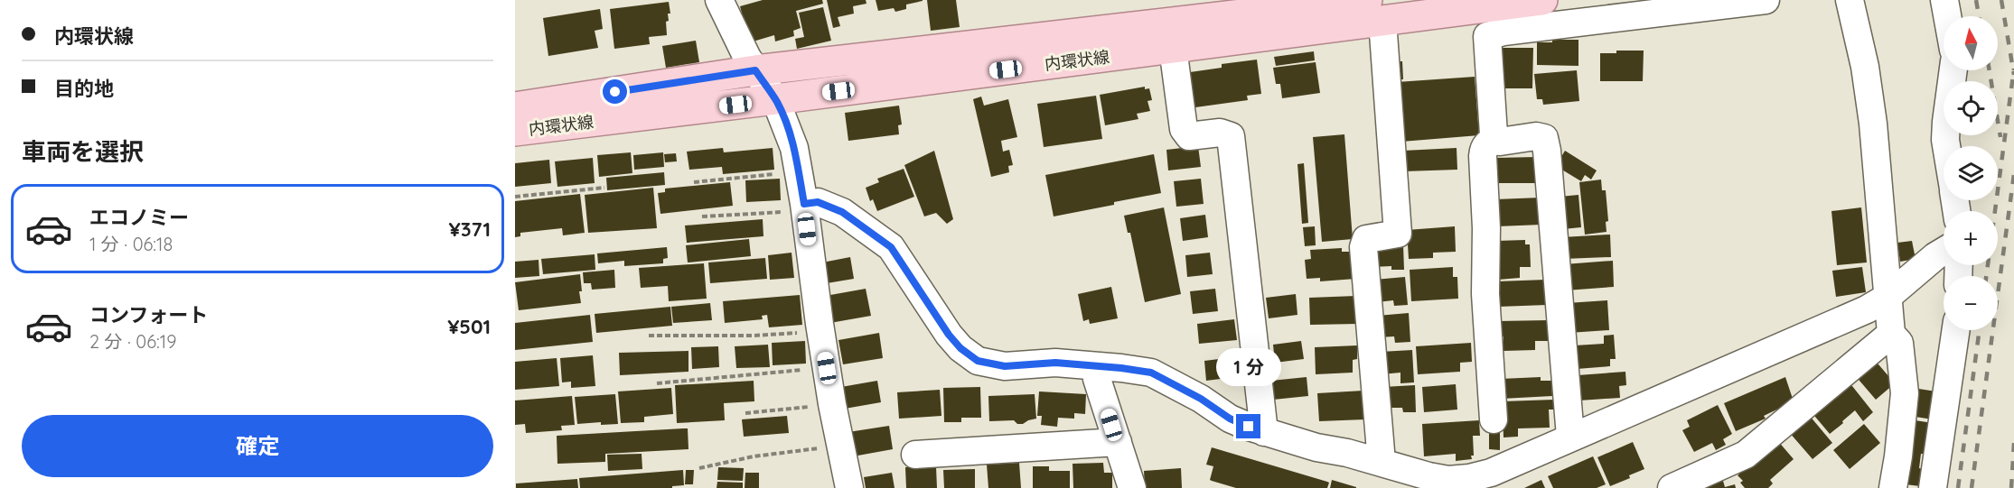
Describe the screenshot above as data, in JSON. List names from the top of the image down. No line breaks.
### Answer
{"streets":{"main road":["内環状線"]},"north":"top","page":{"banner":["内環状線","目的地"],"map_buttons":["+","−"],"heading":"車両を選択","list":[{"name":"エコノミー","note":"1 分 · 06:18","value":"¥371"},{"name":"コンフォート","note":"2 分 · 06:19","value":"¥501"}],"bubble":"1 分","buttons":"確定"}}
